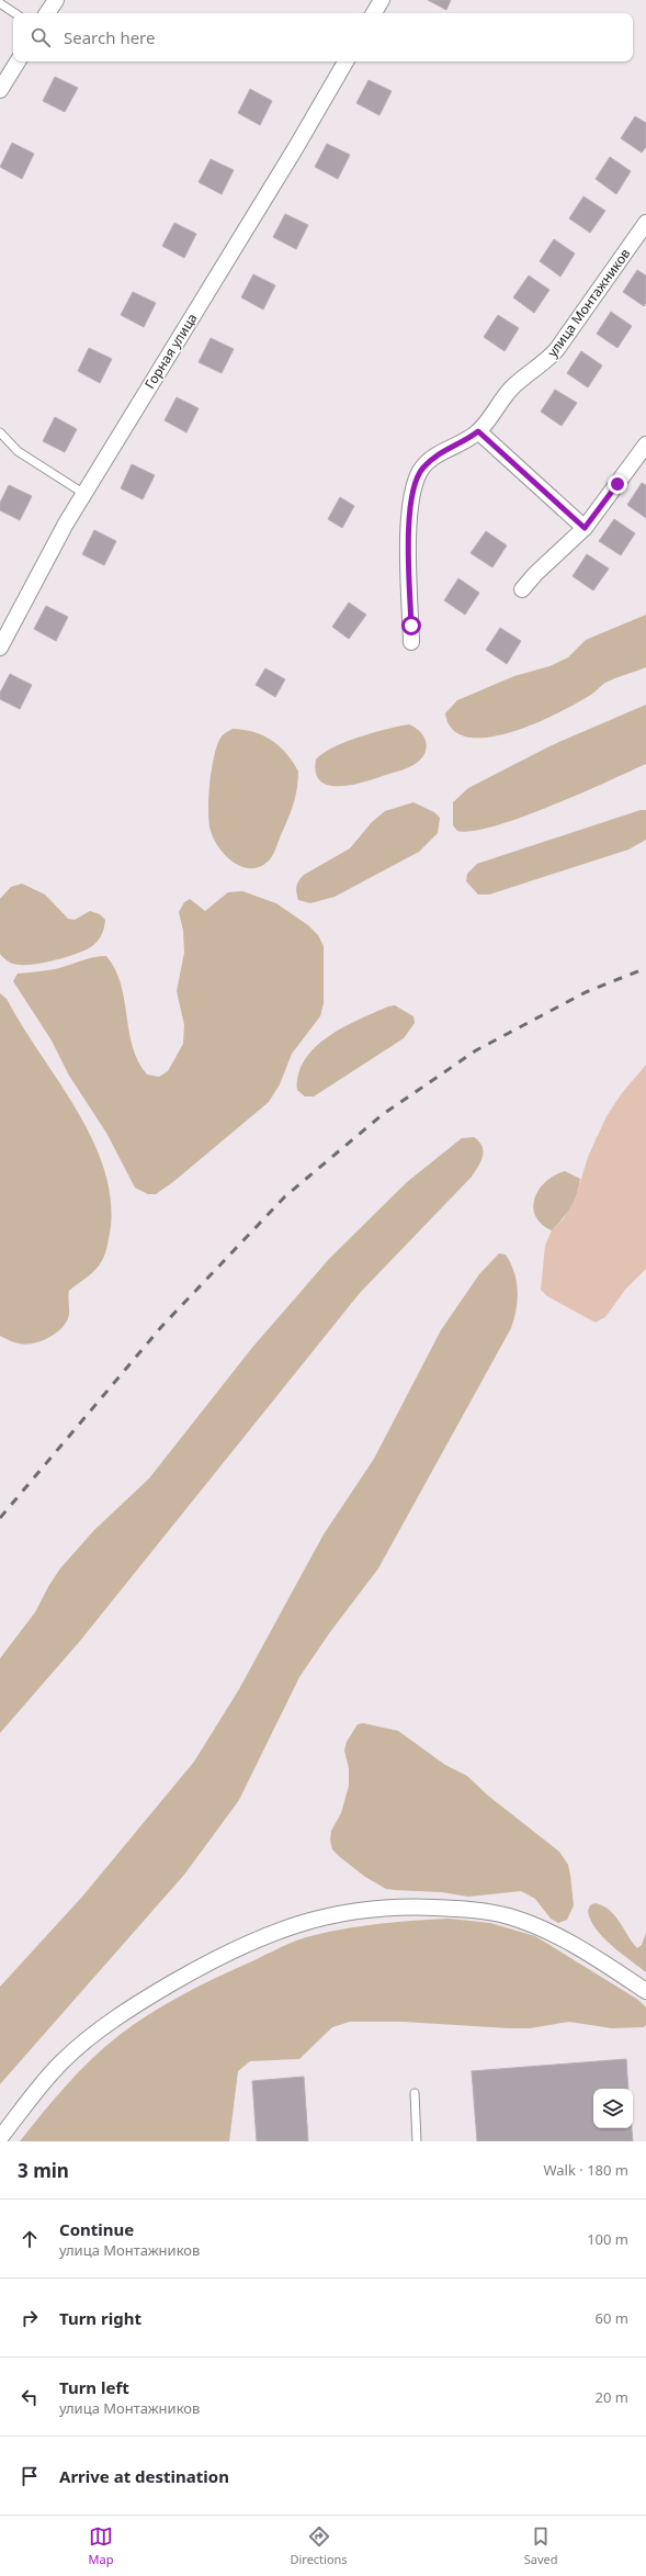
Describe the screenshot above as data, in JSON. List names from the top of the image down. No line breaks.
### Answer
{"streets":{"street":["улица Монтажников","Горная улица"]},"page":{"search":"Search here","heading":["3 min","Walk · 180 m"],"list":[["Continue","улица Монтажников","100 m"],["Turn right","60 m"],["Turn left","улица Монтажников","20 m"],"Arrive at destination"],"nav":["Map","Directions","Saved"]}}
